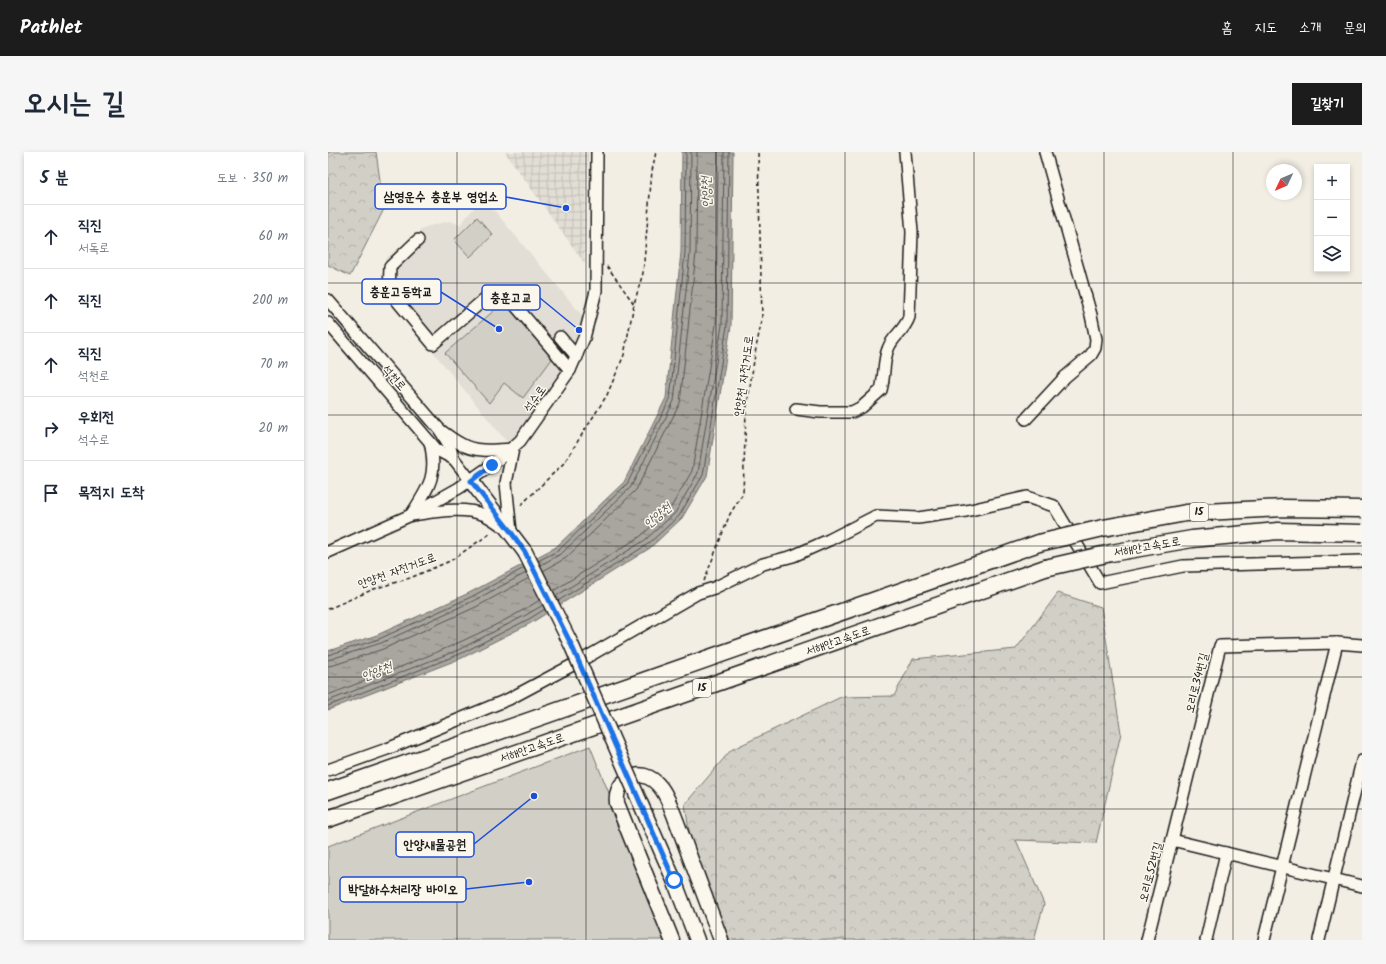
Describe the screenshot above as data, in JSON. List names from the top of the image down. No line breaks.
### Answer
{"streets":{"highway":["15","서해안고속도로"],"main road":["석천로"],"street":["석수로","오리로34번길","오리로52번길"],"path":["안양천 자전거도로"]},"crossings":[["석천로","석수로"],["오리로34번길","오리로52번길"]],"water":["안양천"],"places":["삼영운수 충훈부 영업소","충훈고등학교","충훈고교","안양새물공원","박달하수처리장 바이오"],"north":"bottom left","page":{"header":"Pathlet","nav":["홈","지도","소개","문의"],"title":"오시는 길","buttons":"길찾기","heading":["5 분","도보 · 350 m"],"map_buttons":["+","−"],"list":[["직진","서독로","60 m"],["직진","200 m"],["직진","석천로","70 m"],["우회전","석수로","20 m"],"목적지 도착"]}}
